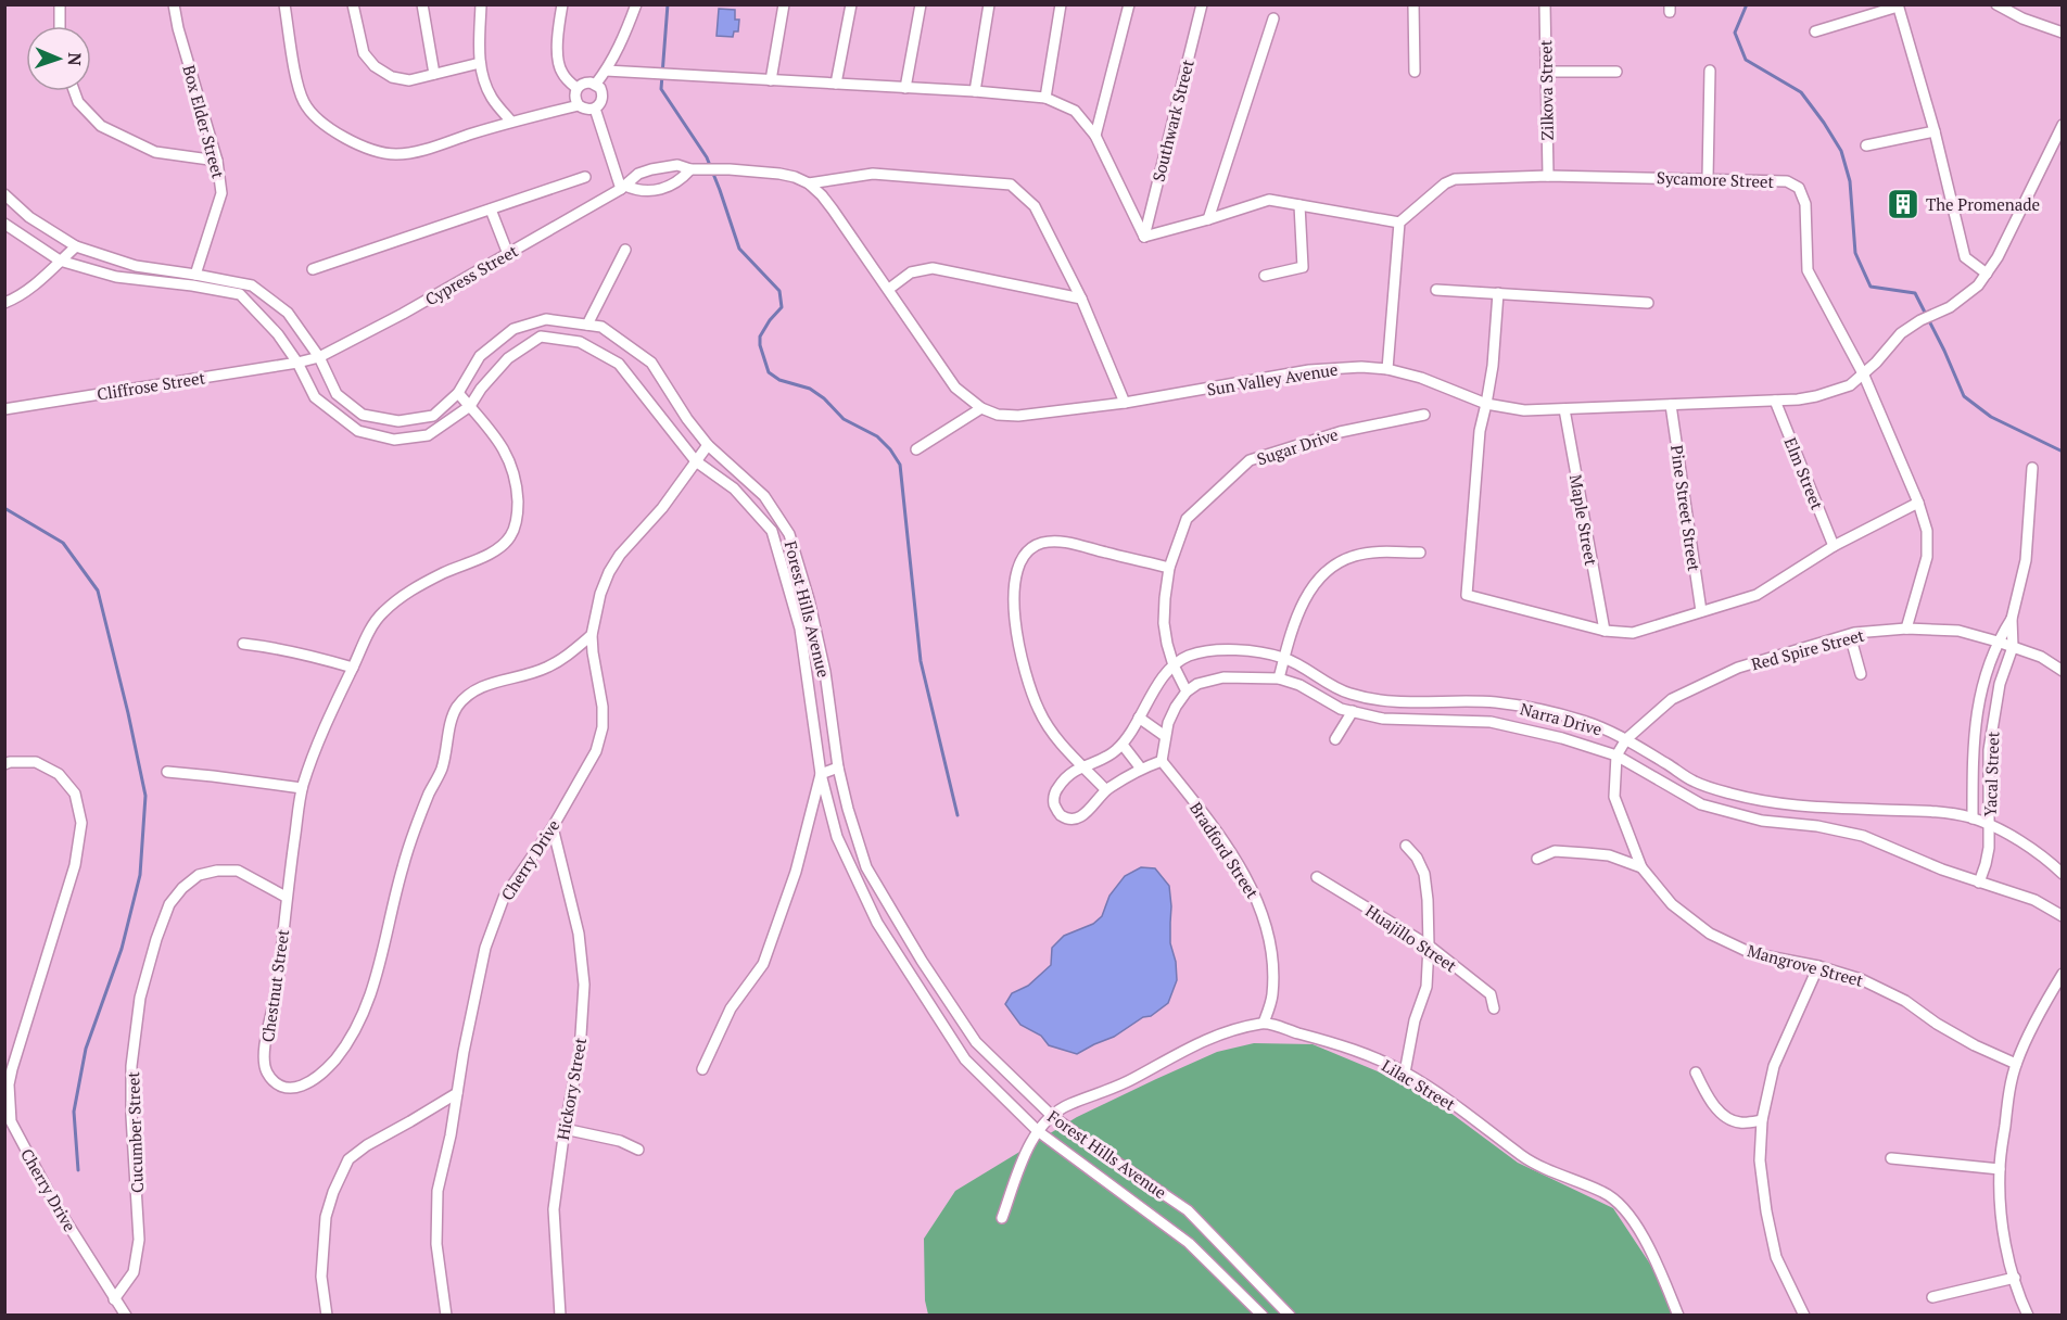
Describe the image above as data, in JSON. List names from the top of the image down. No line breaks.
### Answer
{"streets":{"street":["Zilkova Street","Southwark Street","Box Elder Street","Sycamore Street","Cypress Street","Sun Valley Avenue","Cliffrose Street","Sugar Drive","Elm Street","Pine Street Street","Maple Street","Forest Hills Avenue","Red Spire Street","Narra Drive","Yacal Street","Bradford Street","Cherry Drive","Huajillo Street","Mangrove Street","Chestnut Street","Lilac Street","Hickory Street","Cucumber Street"]},"crossings":[["Zilkova Street","Sycamore Street"],["Box Elder Street","Forest Hills Avenue"],["Sycamore Street","Sun Valley Avenue"],["Sycamore Street","Red Spire Street"],["Cypress Street","Sun Valley Avenue"],["Cypress Street","Cliffrose Street"],["Cypress Street","Forest Hills Avenue"],["Sun Valley Avenue","Elm Street"],["Sun Valley Avenue","Pine Street Street"],["Sun Valley Avenue","Maple Street"],["Cliffrose Street","Forest Hills Avenue"],["Sugar Drive","Narra Drive"],["Forest Hills Avenue","Cherry Drive"],["Forest Hills Avenue","Chestnut Street"],["Red Spire Street","Narra Drive"],["Red Spire Street","Yacal Street"],["Red Spire Street","Mangrove Street"],["Narra Drive","Yacal Street"],["Narra Drive","Mangrove Street"],["Bradford Street","Lilac Street"],["Cherry Drive","Chestnut Street"],["Cherry Drive","Hickory Street"],["Cherry Drive","Cucumber Street"],["Chestnut Street","Cucumber Street"]],"places":{"building":["The Promenade"]},"north":"right"}
